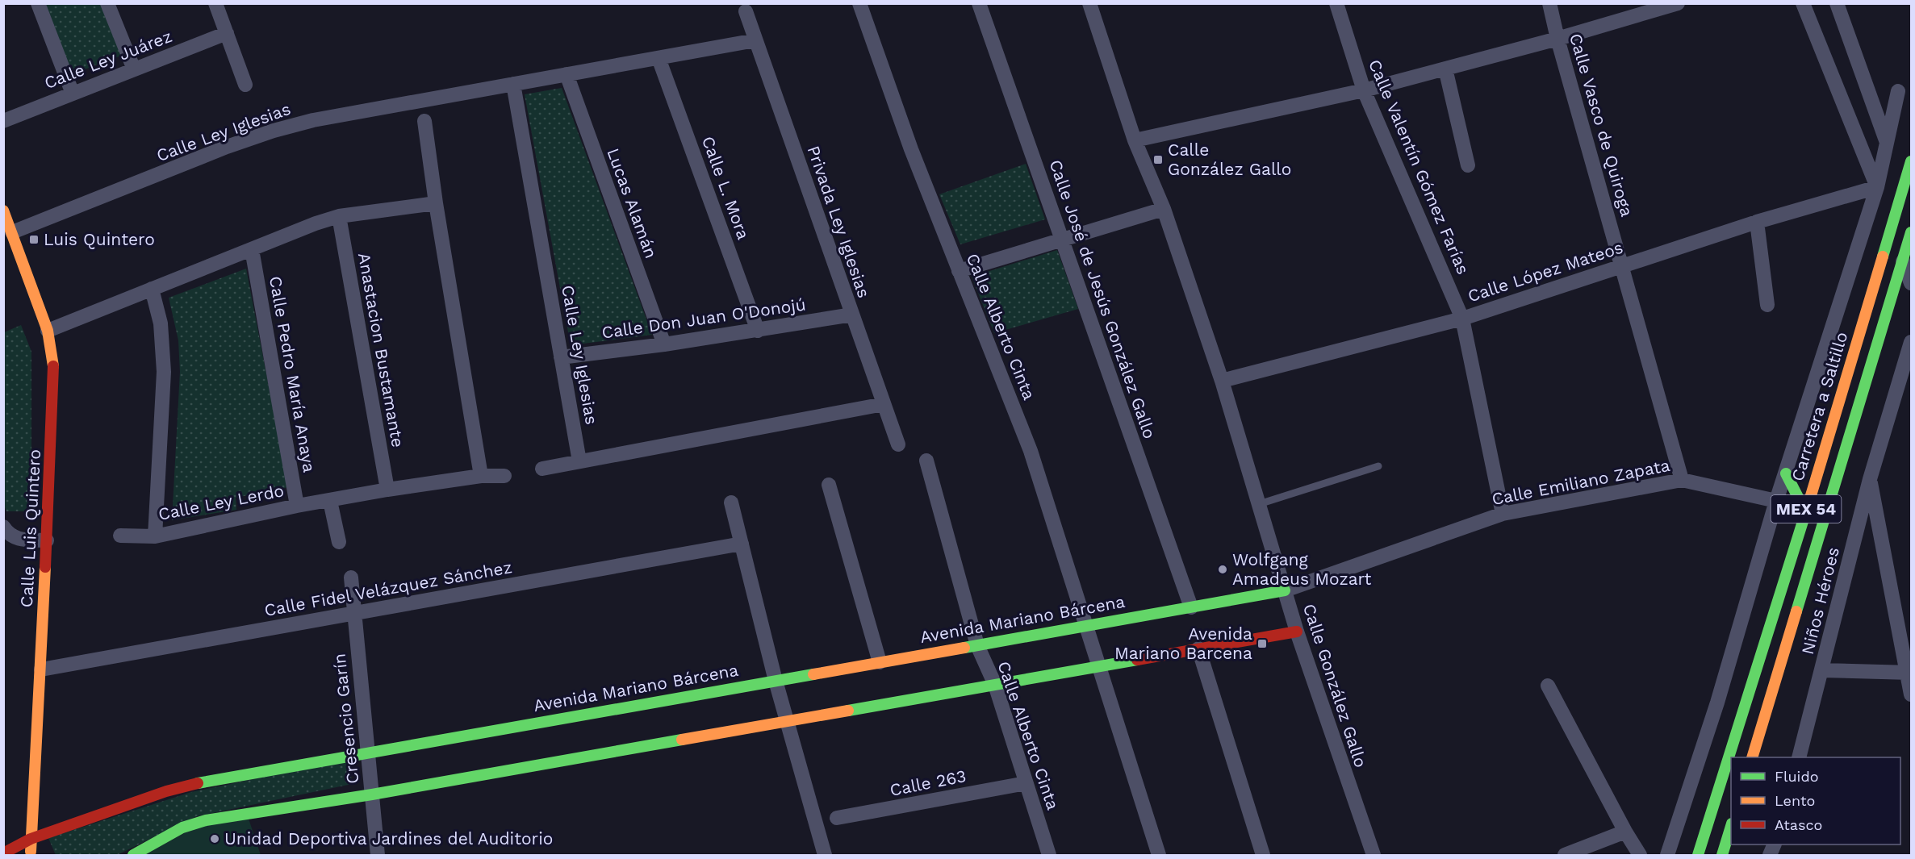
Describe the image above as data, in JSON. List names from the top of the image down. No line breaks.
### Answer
{"streets":{"street":["Calle Ley Juárez","Calle Vasco de Quiroga","Calle Ley Iglesias","Calle Valentín Gómez Farías","Calle L. Mora","Lucas Alamán","Privada Ley Iglesias","Calle López Mateos","Calle José de Jesús González Gallo","Calle Don Juan O'Donojú","Calle Alberto Cinta","Anastacion Bustamante","Calle Pedro María Anaya","Carretera a Saltillo","Calle Emiliano Zapata","Calle Ley Lerdo","MEX 54","Calle Luis Quintero","Calle Fidel Velázquez Sánchez","Niños Héroes","Avenida Mariano Bárcena","Calle González Gallo","Cresencio Garín","Calle 263"]},"crossings":[["Calle Vasco de Quiroga","Calle López Mateos"],["Calle Vasco de Quiroga","Calle Emiliano Zapata"],["Calle Ley Iglesias","Calle L. Mora"],["Calle Ley Iglesias","Lucas Alamán"],["Calle Ley Iglesias","Privada Ley Iglesias"],["Calle Ley Iglesias","Calle Don Juan O'Donojú"],["Calle Ley Iglesias","Calle Luis Quintero"],["Calle Valentín Gómez Farías","Calle López Mateos"],["Calle Valentín Gómez Farías","Calle Emiliano Zapata"],["Calle L. Mora","Calle Don Juan O'Donojú"],["Lucas Alamán","Calle Don Juan O'Donojú"],["Privada Ley Iglesias","Calle Don Juan O'Donojú"],["Calle López Mateos","Calle González Gallo"],["Calle José de Jesús González Gallo","Avenida Mariano Bárcena"],["Calle Alberto Cinta","Avenida Mariano Bárcena"],["Calle Alberto Cinta","Calle 263"],["Anastacion Bustamante","Calle Ley Lerdo"],["Calle Pedro María Anaya","Calle Ley Lerdo"],["Carretera a Saltillo","Calle Emiliano Zapata"],["Calle Emiliano Zapata","Avenida Mariano Bárcena"],["Calle Emiliano Zapata","Calle González Gallo"],["Calle Luis Quintero","Calle Fidel Velázquez Sánchez"],["Calle Luis Quintero","Avenida Mariano Bárcena"],["Calle Fidel Velázquez Sánchez","Cresencio Garín"],["Avenida Mariano Bárcena","Calle González Gallo"],["Avenida Mariano Bárcena","Cresencio Garín"]],"places":{"transit":["Calle González Gallo","Luis Quintero","Avenida Mariano Barcena"],"other":["Wolfgang Amadeus Mozart","Unidad Deportiva Jardines del Auditorio"]},"legend":["Fluido","Lento","Atasco"]}
